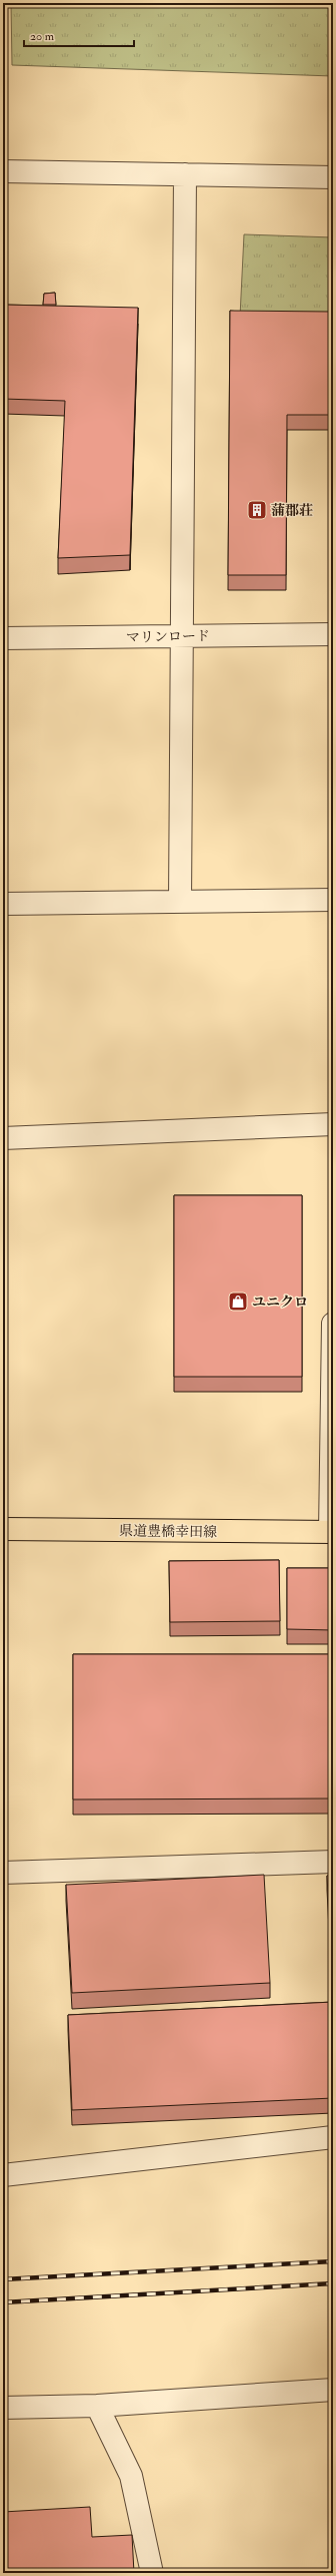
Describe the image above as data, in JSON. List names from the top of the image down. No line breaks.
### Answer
{"streets":{"main road":["県道豊橋幸田線"],"street":["マリンロード"]},"places":{"building":["蒲郡荘"],"shop":["ユニクロ"]},"scale_bar":"20 m"}
